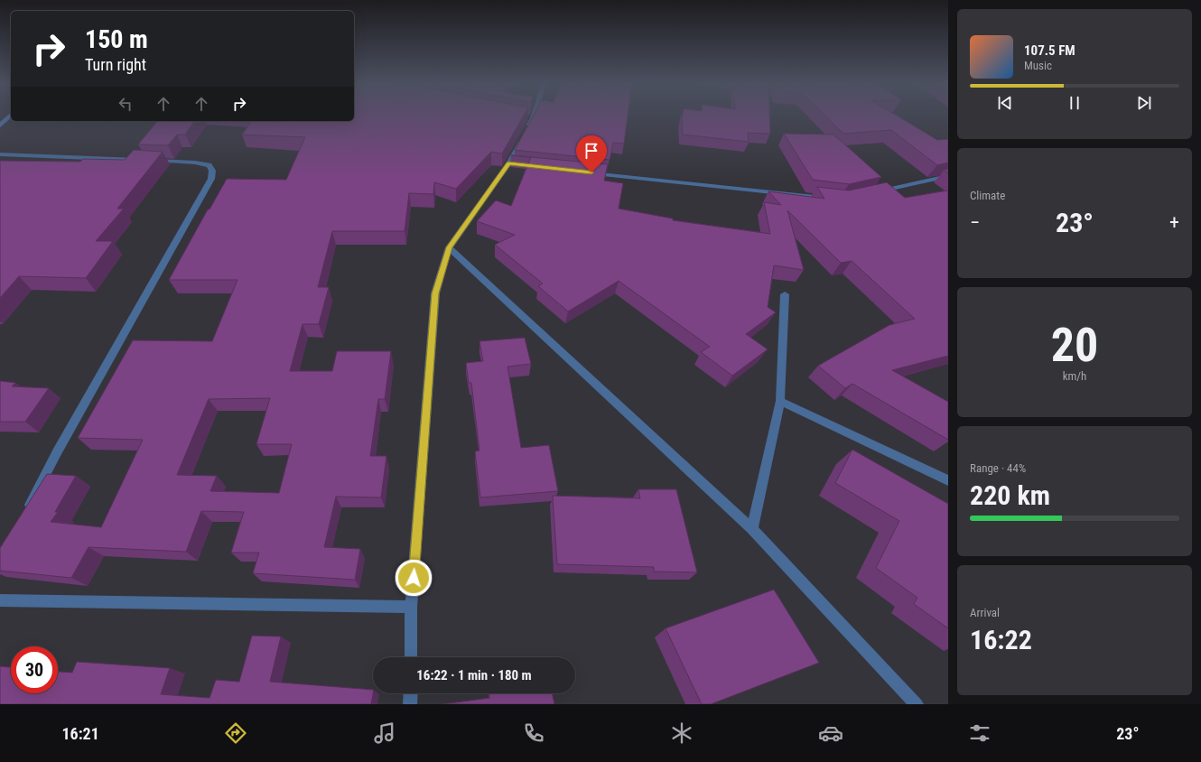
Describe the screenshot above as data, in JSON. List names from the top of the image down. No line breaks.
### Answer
{"page":{"turn":["150 m","Turn right"],"song":["107.5 FM","Music"],"tile":["Climate",["20","km/h"],["Range · 44%","220 km"],["Arrival","16:22"]],"heat":["−","23°","+"],"limit":"30","trip":"16:22 · 1 min · 180 m","tabs":["16:21","23°"]}}
